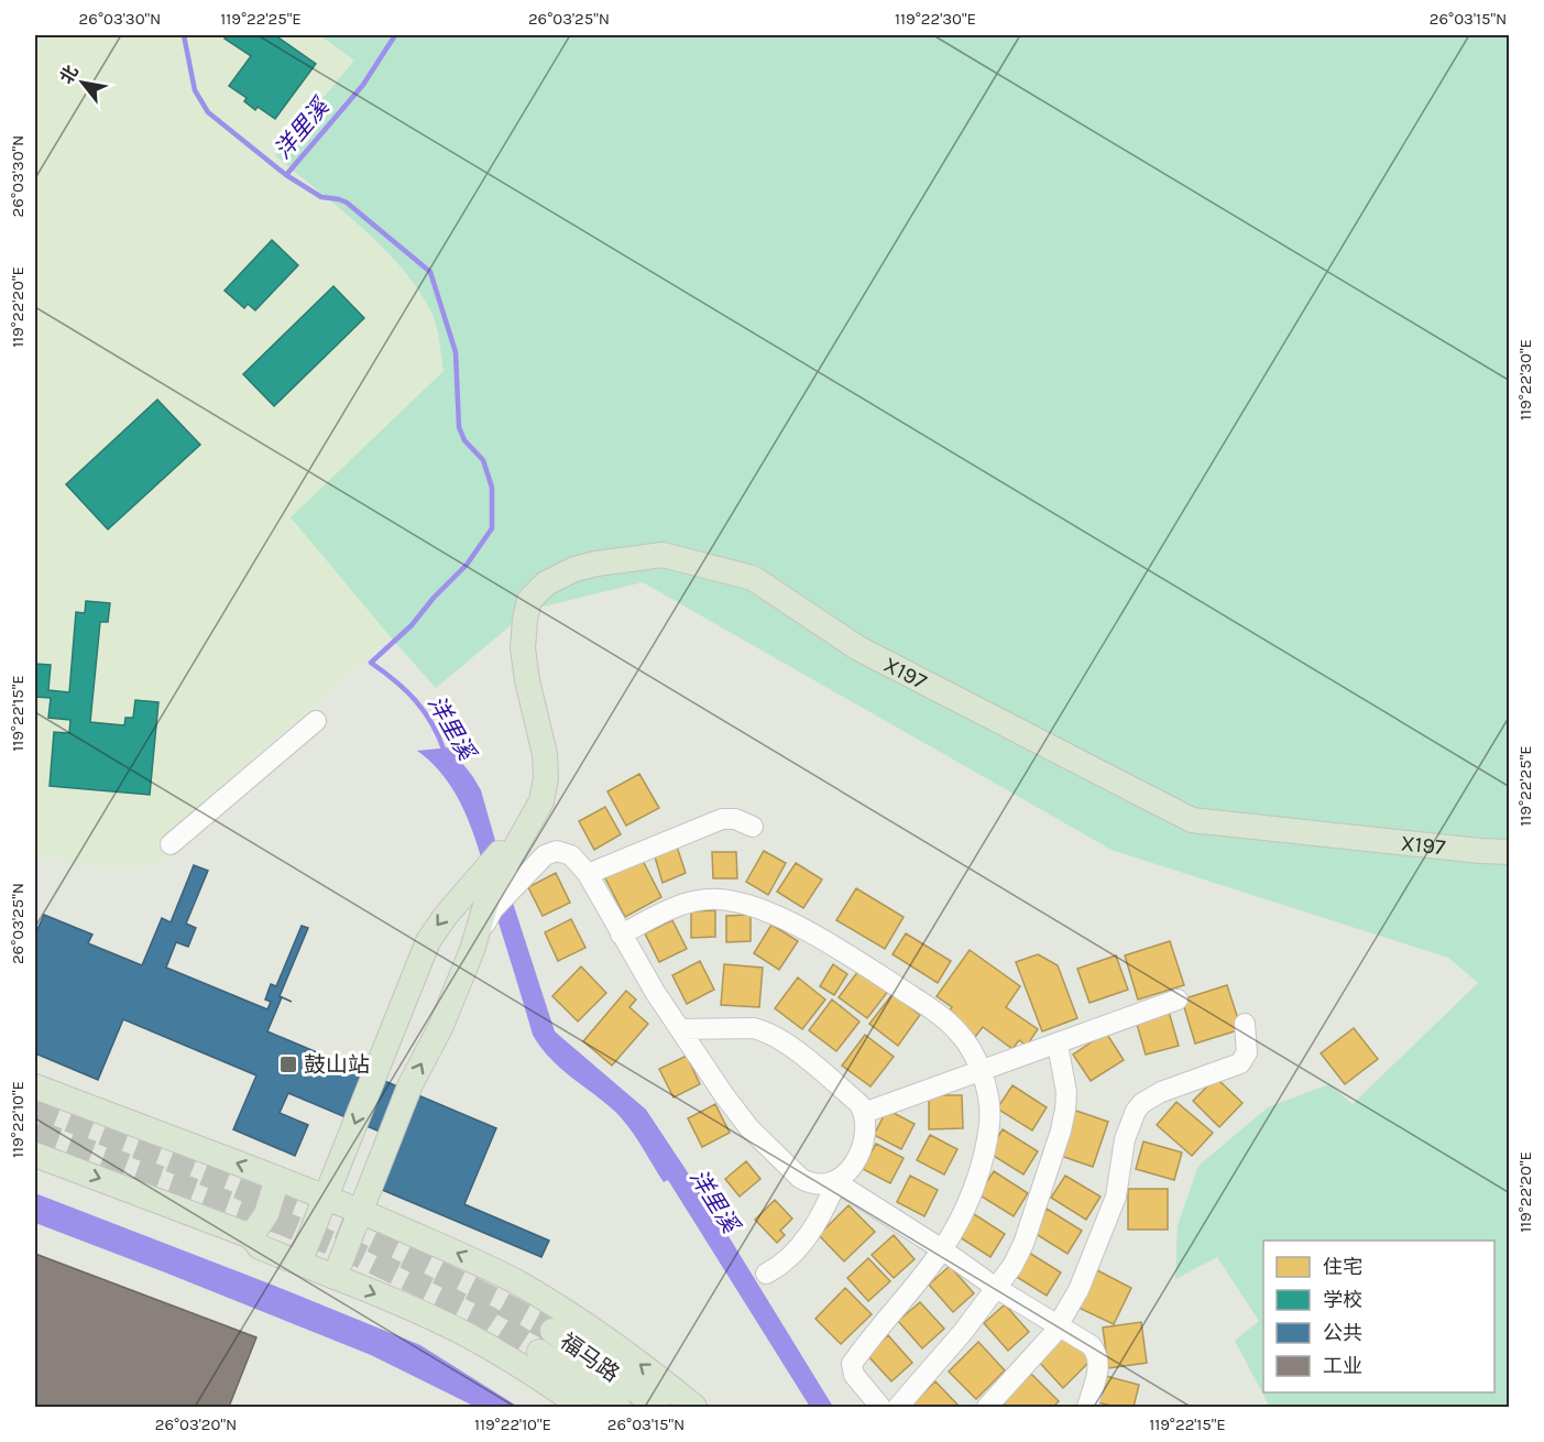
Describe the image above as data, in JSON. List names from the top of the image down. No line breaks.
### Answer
{"streets":{"main road":["X197","福马路"]},"water":["洋里溪"],"places":{"transit":["鼓山站"]},"legend":["住宅","学校","公共","工业"],"north":"top left","coordinates":["26°03'30\"N","119°22'25\"E","26°03'25\"N","119°22'30\"E","26°03'15\"N","119°22'20\"E","119°22'15\"E","119°22'10\"E","26°03'20\"N"]}
